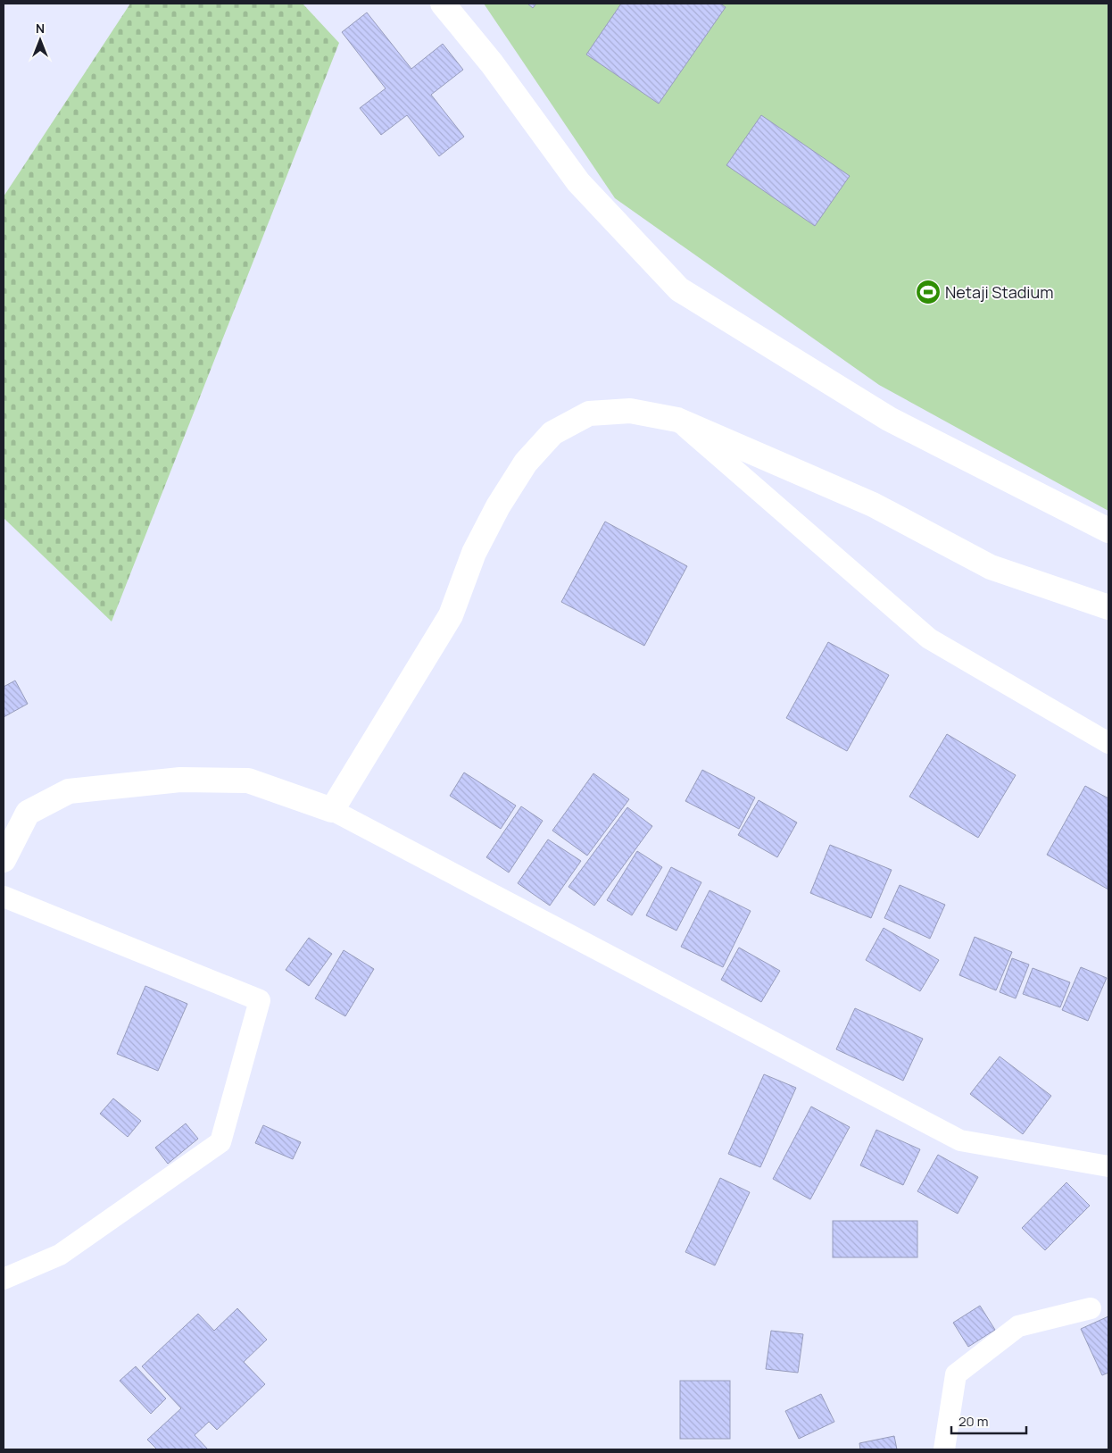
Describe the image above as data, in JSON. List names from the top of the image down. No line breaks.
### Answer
{"places":{"sports":["Netaji Stadium"]},"scale_bar":"20 m","north":"top"}
